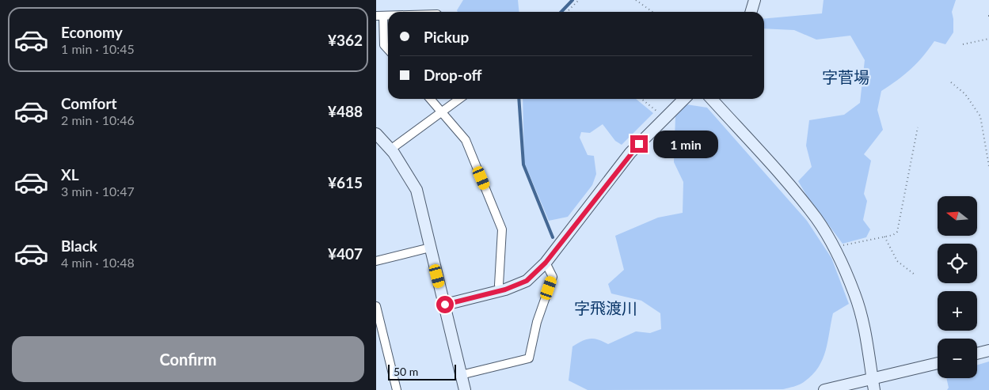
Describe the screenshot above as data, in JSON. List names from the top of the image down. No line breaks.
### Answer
{"districts":["字菅場","字飛渡川"],"scale_bar":"50 m","north":"left","page":{"list":[{"name":"Economy","note":"1 min · 10:45","value":"¥362"},{"name":"Comfort","note":"2 min · 10:46","value":"¥488"},{"name":"XL","note":"3 min · 10:47","value":"¥615"},{"name":"Black","note":"4 min · 10:48","value":"¥407"}],"banner":["Pickup","Drop-off"],"bubble":"1 min","map_buttons":["+","−"],"buttons":"Confirm","scale":"50 m"}}
